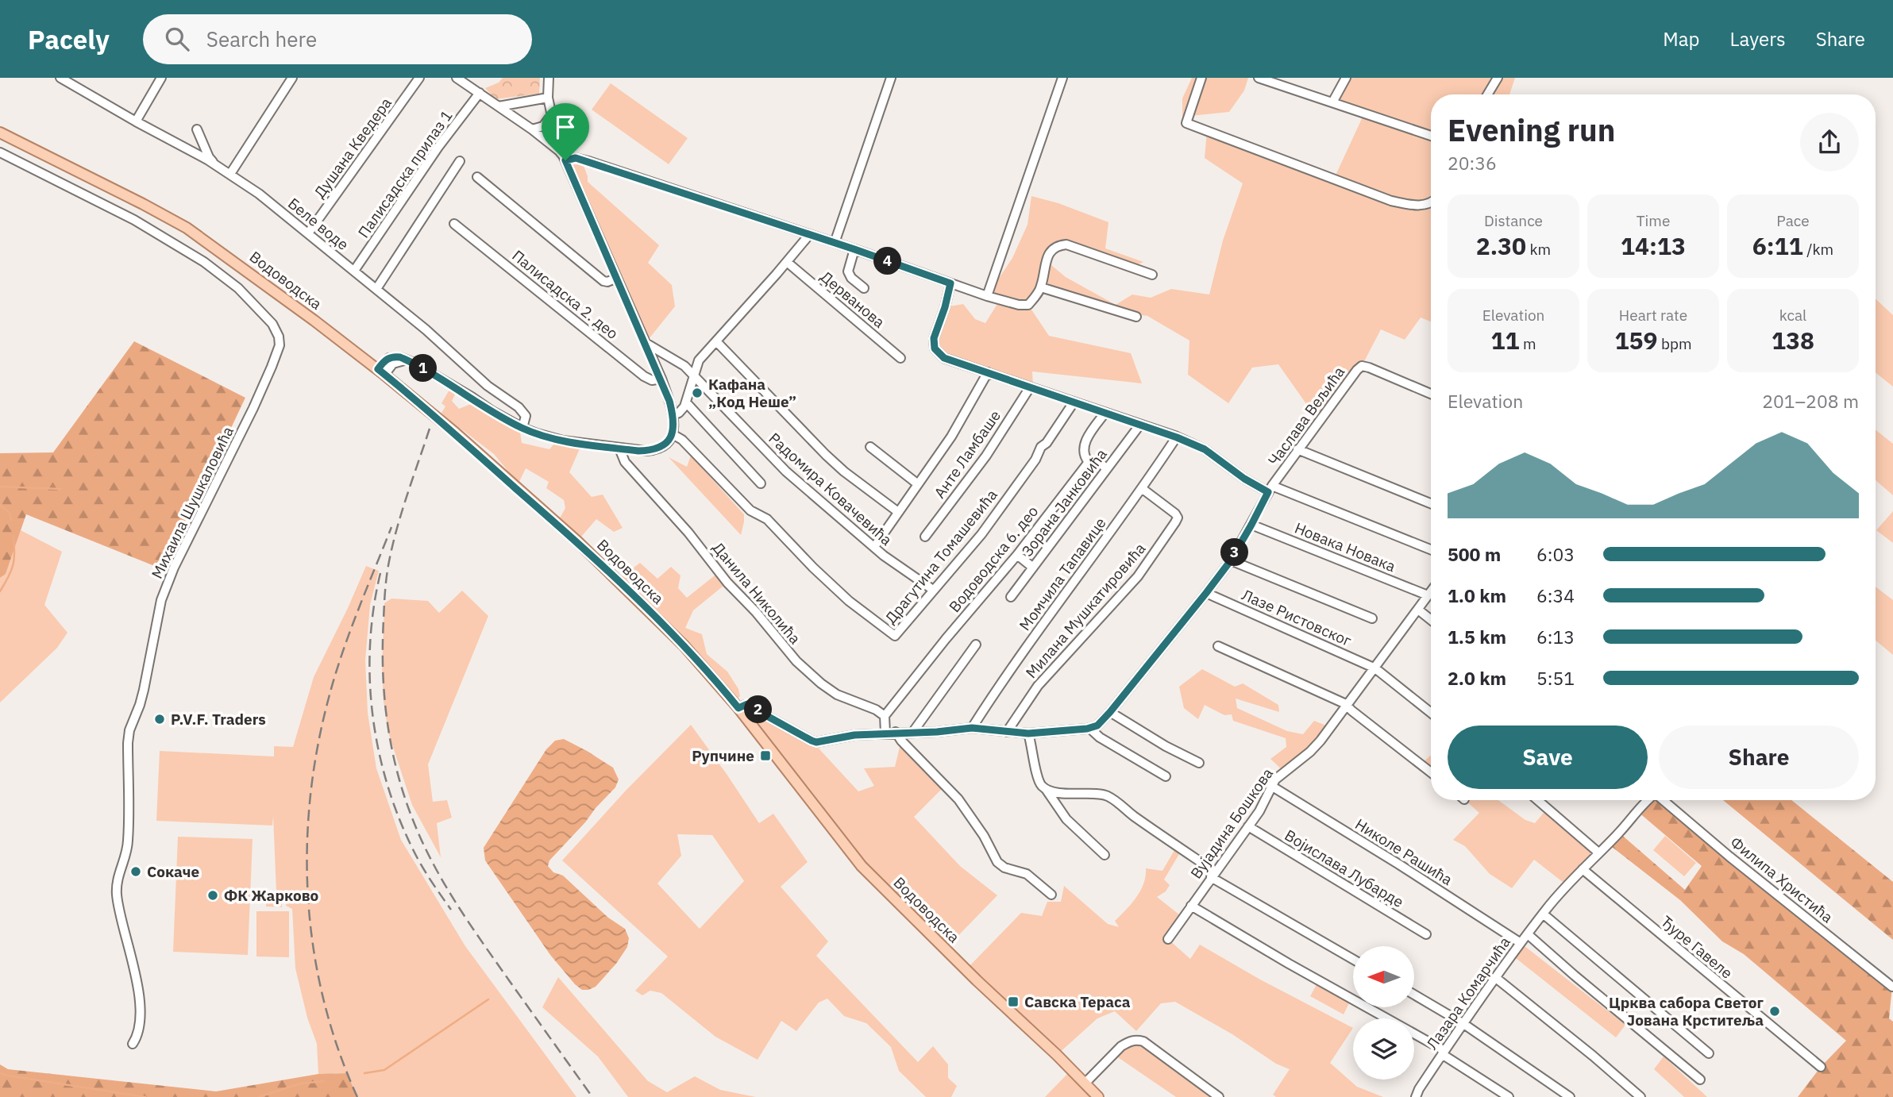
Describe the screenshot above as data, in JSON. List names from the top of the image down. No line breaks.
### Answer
{"streets":{"main road":["Водоводска"],"street":["Душана Кведера","Палисадска прилаз 1","Беле воде","Палисадска 2. део","Дерванова","Часлава Вељића","Анте Ламбаше","Радомира Ковачевића","Михаила Шушкаловића","Зорана Јанковића","Новака Новака","Драгутина Томашевића","Водоводска 6. део","Момчила Тапавице","Данила Николића","Милана Мушкатировића","Лазе Ристовског","Вујадина Бошкова","Николе Рашића","Војислава Лубарде","Филипа Христића","Ђуре Гавеле","Лазара Комарчића"]},"crossings":[["Душана Кведера","Беле воде"],["Палисадска прилаз 1","Беле воде"],["Часлава Вељића","Новака Новака"],["Часлава Вељића","Лазе Ристовског"],["Радомира Ковачевића","Драгутина Томашевића"],["Новака Новака","Вујадина Бошкова"],["Водоводска 6. део","Данила Николића"],["Момчила Тапавице","Милана Мушкатировића"],["Лазе Ристовског","Вујадина Бошкова"],["Вујадина Бошкова","Николе Рашића"],["Вујадина Бошкова","Војислава Лубарде"],["Николе Рашића","Лазара Комарчића"],["Ђуре Гавеле","Лазара Комарчића"]],"places":{"other":["Кафана „Код Неше”","P.V.F. Traders","Сокаче","ФК Жарково","Црква сабора Светог Јована Крститеља"],"transit":["Рупчине","Савска Тераса"]},"north":"left","page":{"header":"Pacely","search":"Search here","nav":["Map","Layers","Share"],"heading":["Evening run","20:36"],"stats":[["Distance","2.30 km"],["Time","14:13"],["Pace","6:11 /km"],["Elevation","11 m"],["Heart rate","159 bpm"],["kcal","138"]],"pins":["4","1","3","2"],"chart":["Elevation","201–208 m"],"list":[{"name":"500 m","note":"6:03"},{"name":"1.0 km","note":"6:34"},{"name":"1.5 km","note":"6:13"},{"name":"2.0 km","note":"5:51"}],"buttons":["Save","Share"]}}
